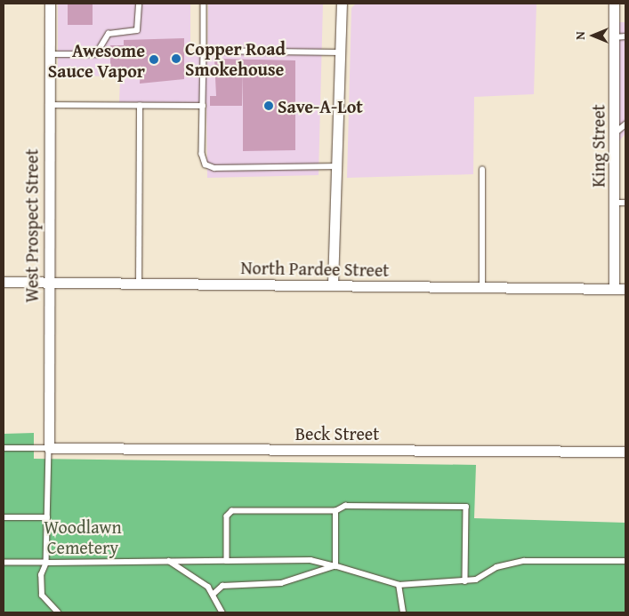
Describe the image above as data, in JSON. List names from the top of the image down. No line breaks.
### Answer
{"streets":{"street":["King Street","West Prospect Street","North Pardee Street","Beck Street"]},"crossings":[["King Street","North Pardee Street"],["West Prospect Street","North Pardee Street"],["West Prospect Street","Beck Street"]],"parks":["Woodlawn Cemetery"],"places":["Copper Road Smokehouse","Awesome Sauce Vapor","Save-A-Lot"],"north":"left"}
